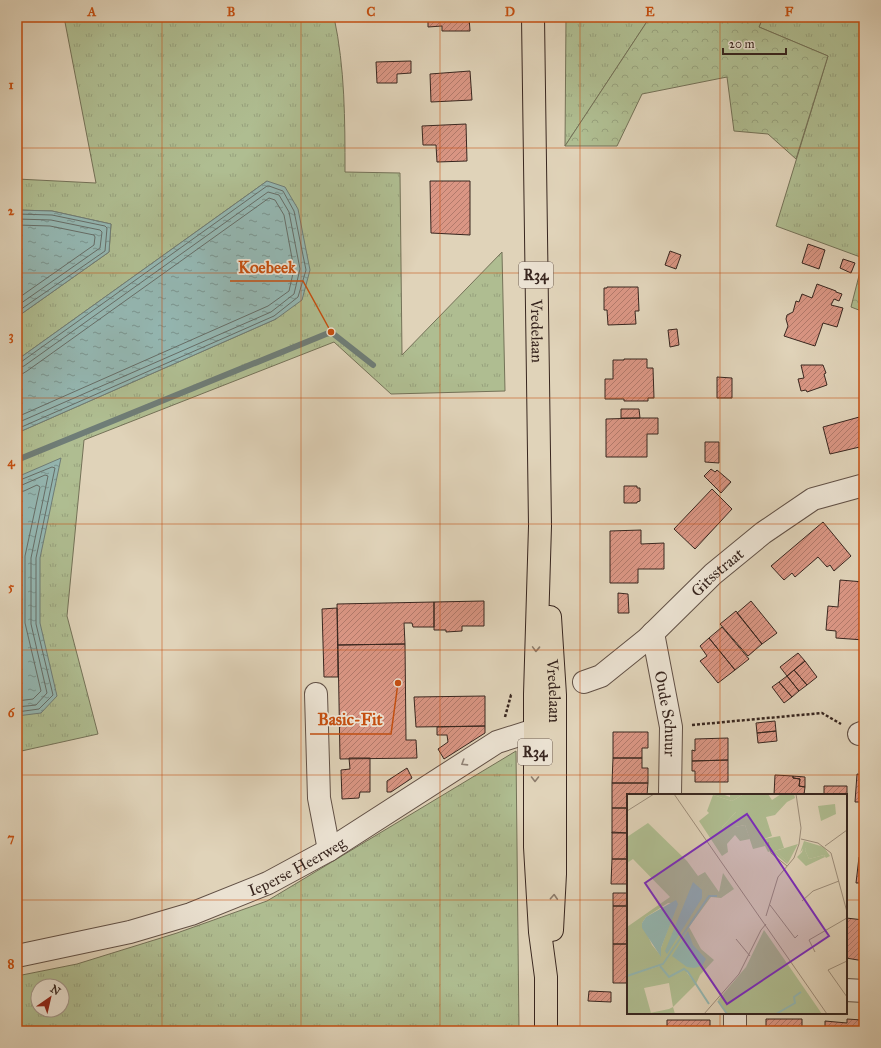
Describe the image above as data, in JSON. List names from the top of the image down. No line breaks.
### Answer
{"streets":{"main road":["R34","Vredelaan"],"street":["Gitsstraat","Oude Schuur","Ieperse Heerweg"]},"crossings":[["Vredelaan","Ieperse Heerweg"],["Gitsstraat","Oude Schuur"]],"places":["Koebeek","Basic-Fit"],"scale_bar":"20 m","north":"top right","grid":{"columns":["A","B","C","D","E","F"],"rows":["1","2","3","4","5","6","7","8"]}}
